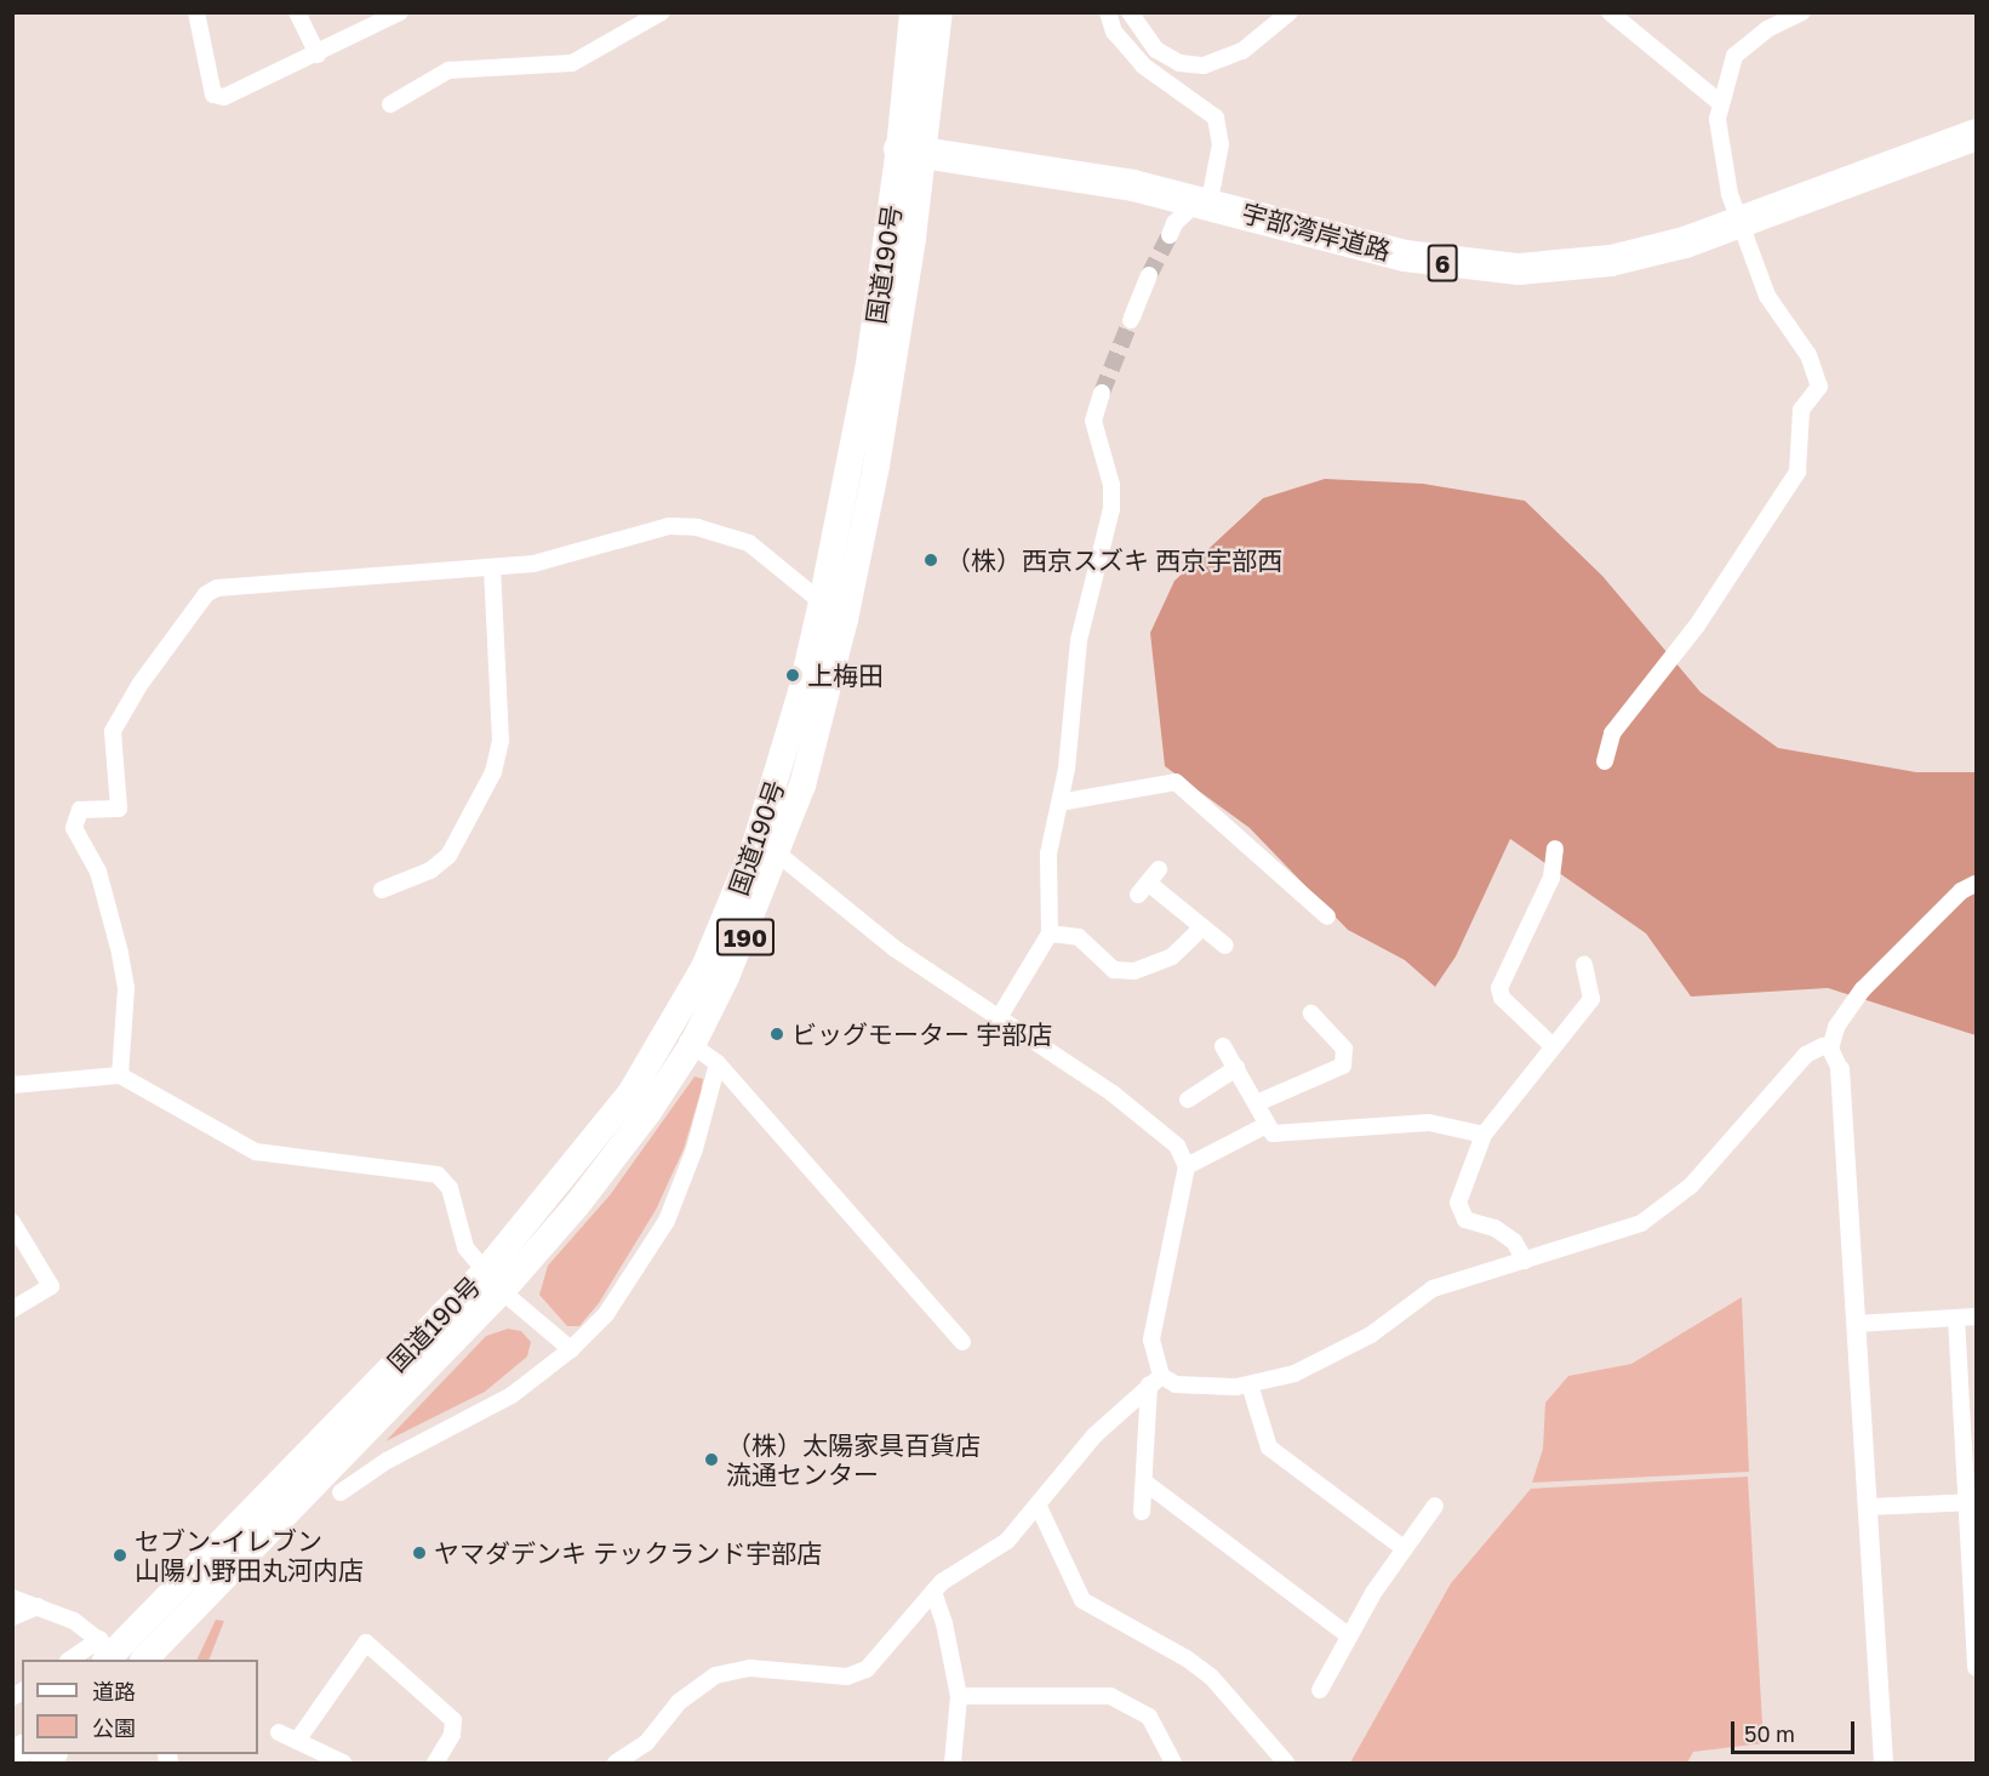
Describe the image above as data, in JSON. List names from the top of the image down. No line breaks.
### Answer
{"streets":{"highway":["宇部湾岸道路","6","国道190号","190"]},"crossings":[["宇部湾岸道路","国道190号"]],"places":["（株）西京スズキ 西京宇部西","上梅田","ビッグモーター 宇部店","（株）太陽家具百貨店 流通センター","ヤマダデンキ テックランド宇部店","セブン-イレブン 山陽小野田丸河内店"],"legend":["道路","公園"],"scale_bar":"50 m"}
